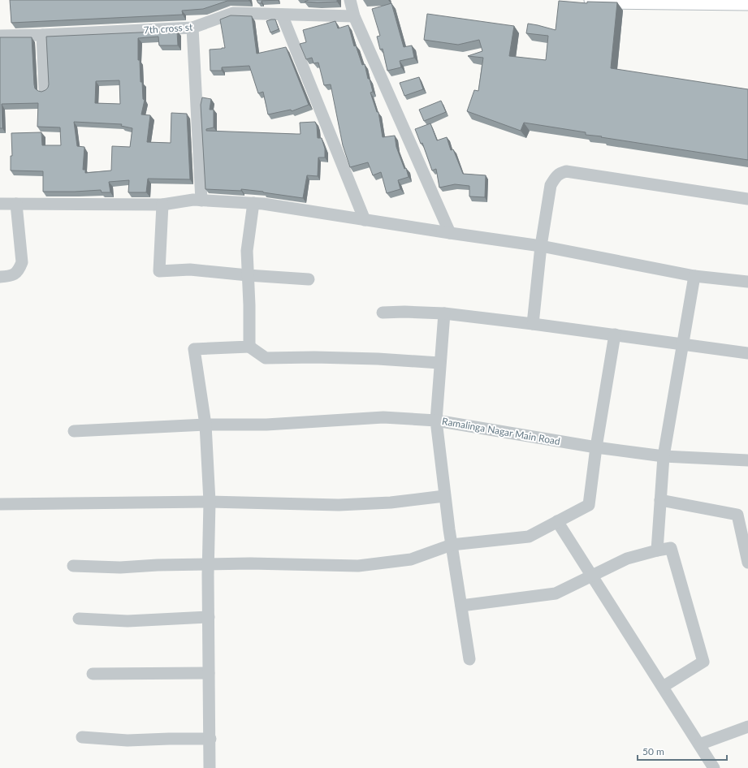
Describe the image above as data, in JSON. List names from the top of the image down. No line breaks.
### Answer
{"streets":{"street":["7th cross st","Ramalinga Nagar Main Road"]},"scale_bar":"50 m"}
